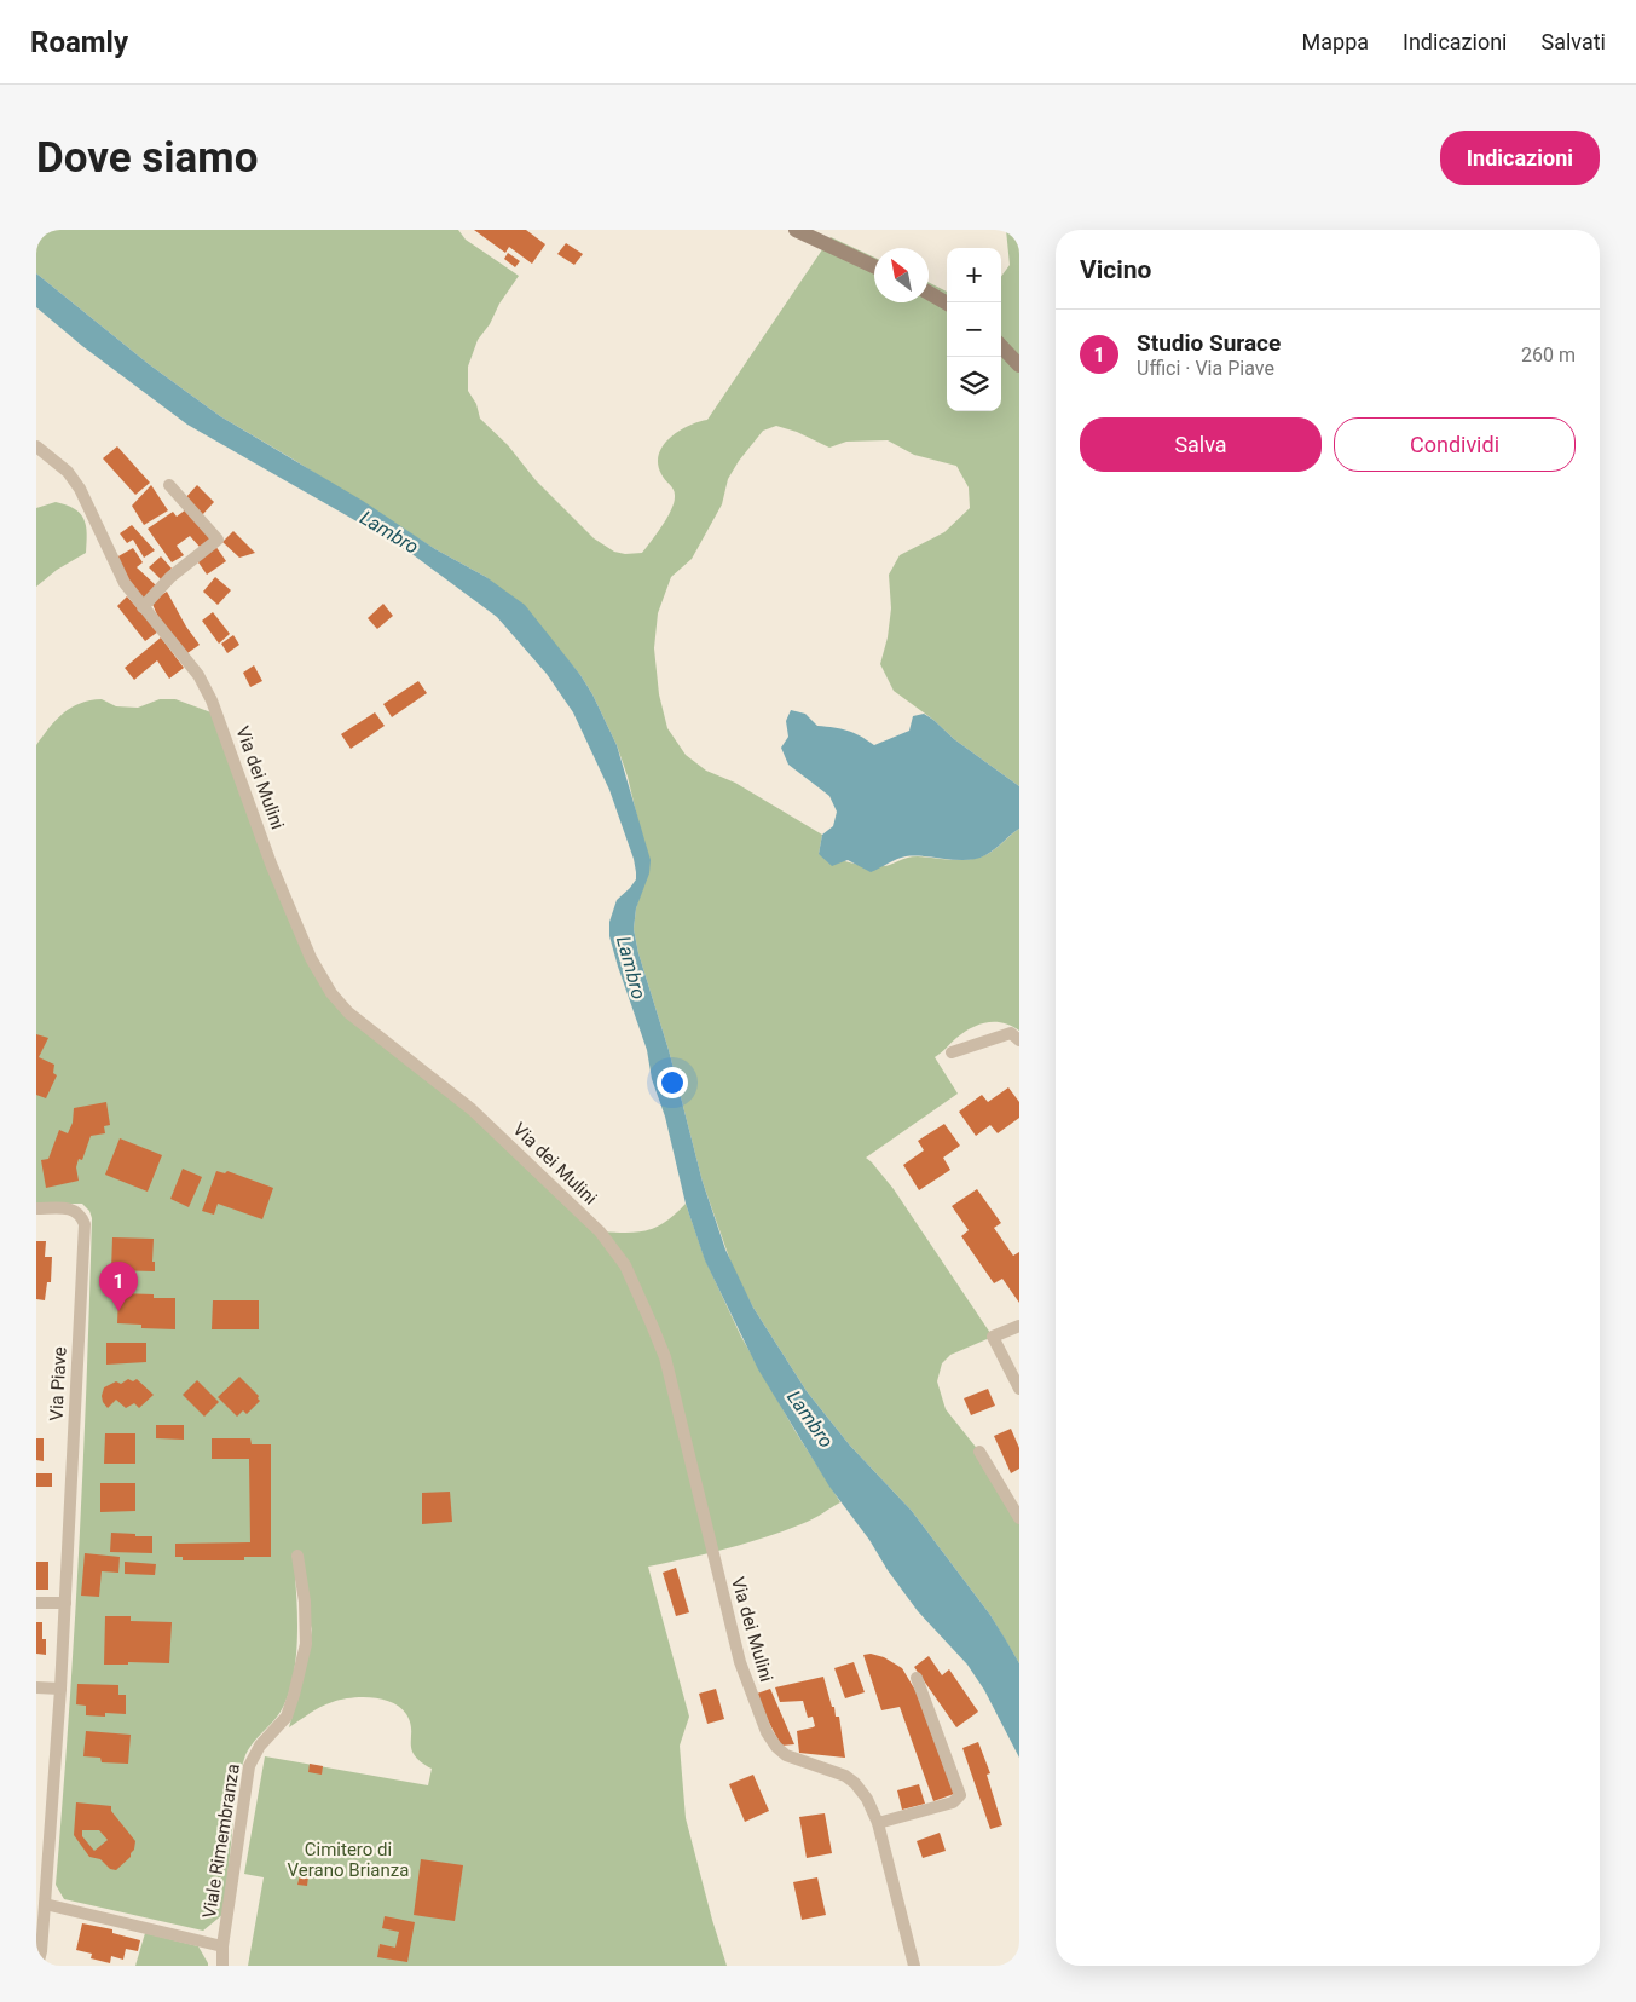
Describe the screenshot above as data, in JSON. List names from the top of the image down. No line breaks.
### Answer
{"streets":{"street":["Via dei Mulini","Via Piave","Viale Rimembranza"]},"water":["Lambro"],"parks":["Cimitero di Verano Brianza"],"north":"top left","page":{"header":"Roamly","nav":["Mappa","Indicazioni","Salvati"],"buttons":["Indicazioni",["Salva","Condividi"]],"title":"Dove siamo","heading":"Vicino","map_buttons":["+","−"],"list":[{"mark":"1","name":"Studio Surace","note":"Uffici · Via Piave","value":"260 m"}],"pins":"1"}}
